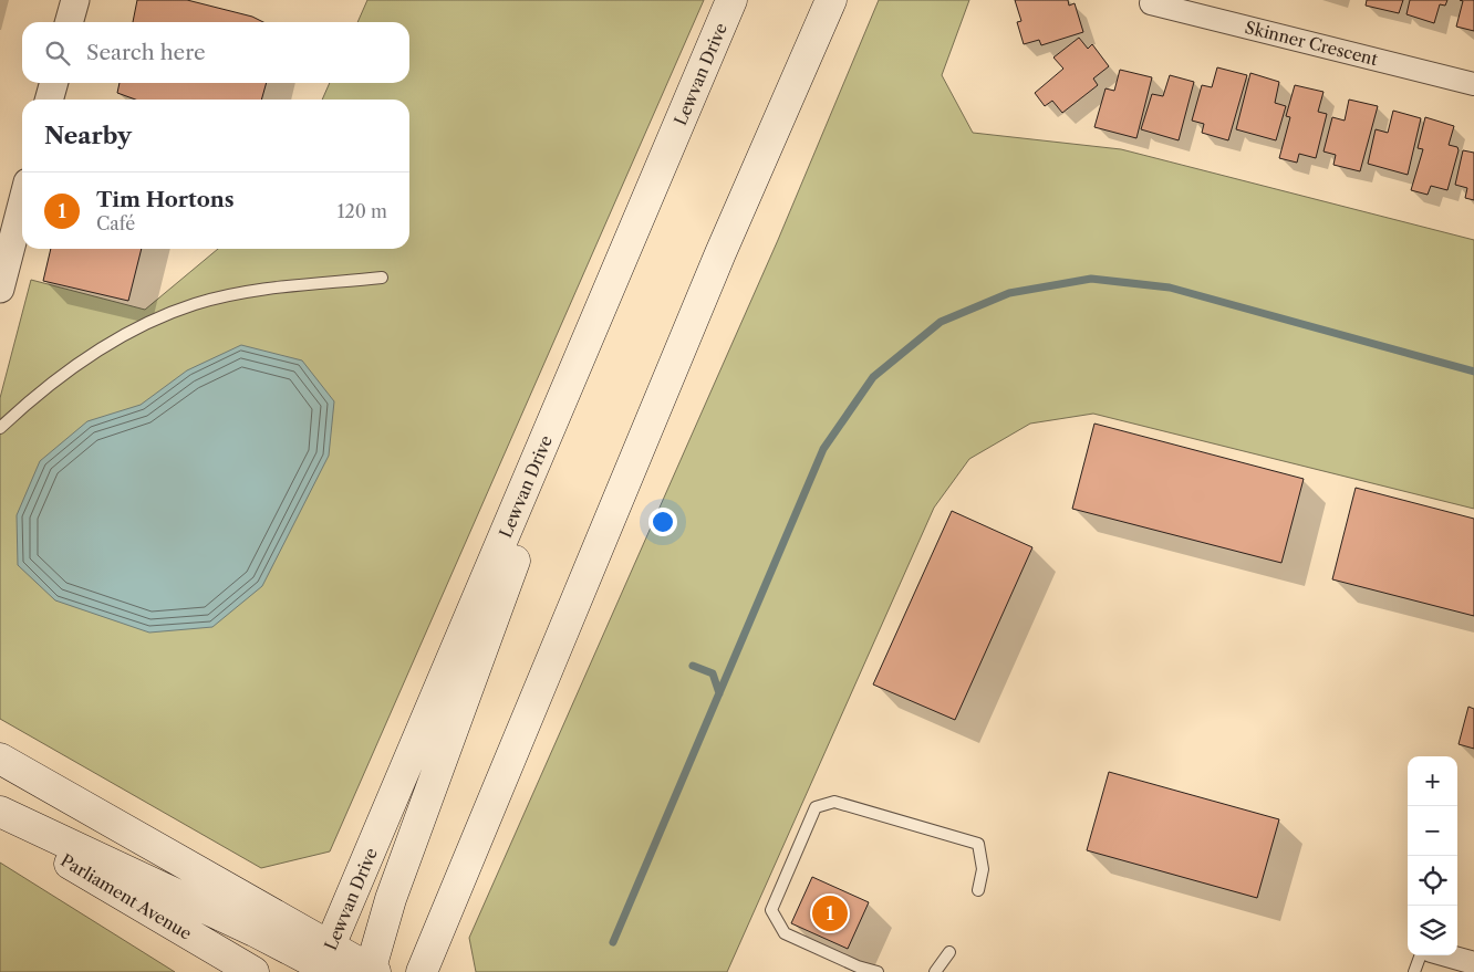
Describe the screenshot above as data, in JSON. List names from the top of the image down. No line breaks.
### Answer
{"streets":{"main road":["Lewvan Drive","Parliament Avenue"],"street":["Skinner Crescent"]},"page":{"search":"Search here","heading":"Nearby","list":[{"mark":"1","name":"Tim Hortons","note":"Café","value":"120 m"}],"map_buttons":["+","−"],"pins":"1"}}
